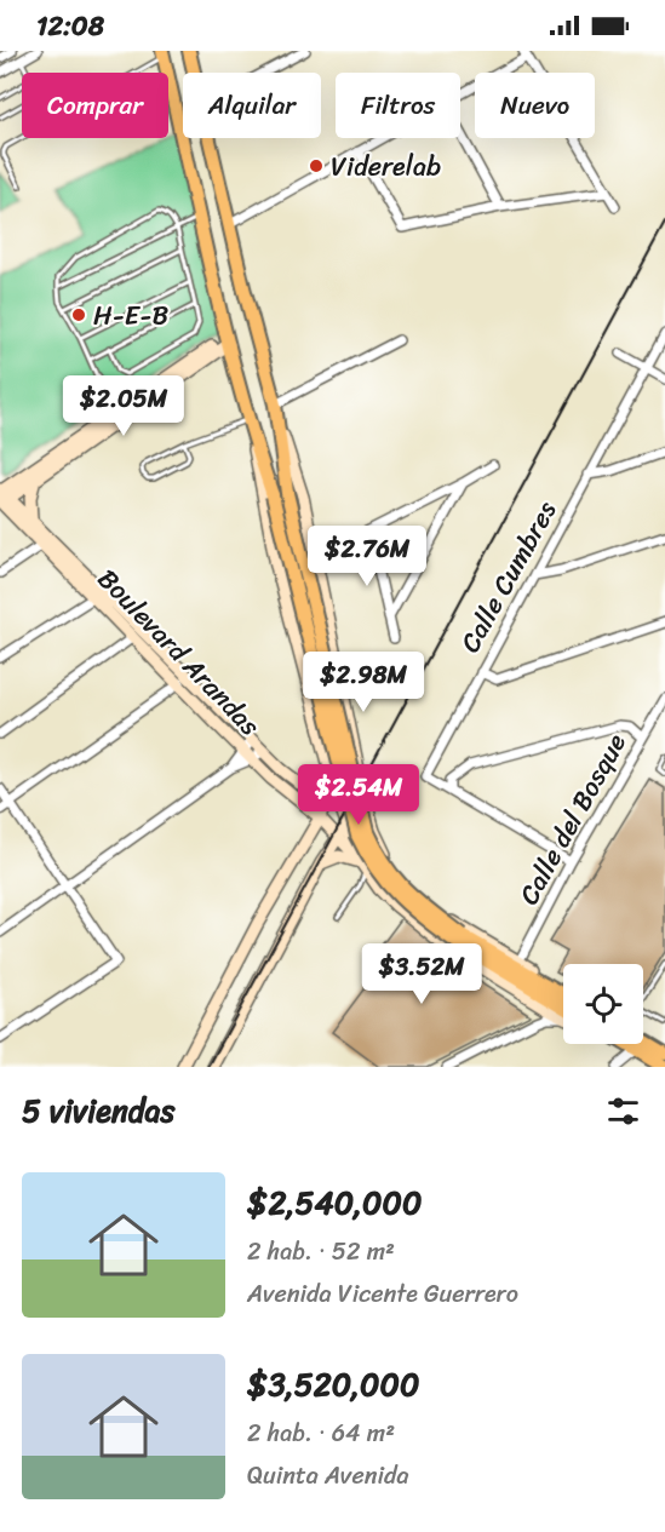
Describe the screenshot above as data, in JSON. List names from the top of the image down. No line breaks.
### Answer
{"streets":{"main road":["Boulevard Arandas"],"street":["Calle Cumbres","Calle del Bosque"]},"places":["Viderelab","H-E-B"],"page":{"status":"12:08","chip":["Comprar","Alquilar","Filtros","Nuevo"],"price":["$2.05M","$2.76M","$2.98M","$2.54M","$3.52M"],"heading":"5 viviendas","list":[{"name":"$2,540,000","note":"2 hab. · 52 m² · Avenida Vicente Guerrero"},{"name":"$3,520,000","note":"2 hab. · 64 m² · Quinta Avenida"}]}}
